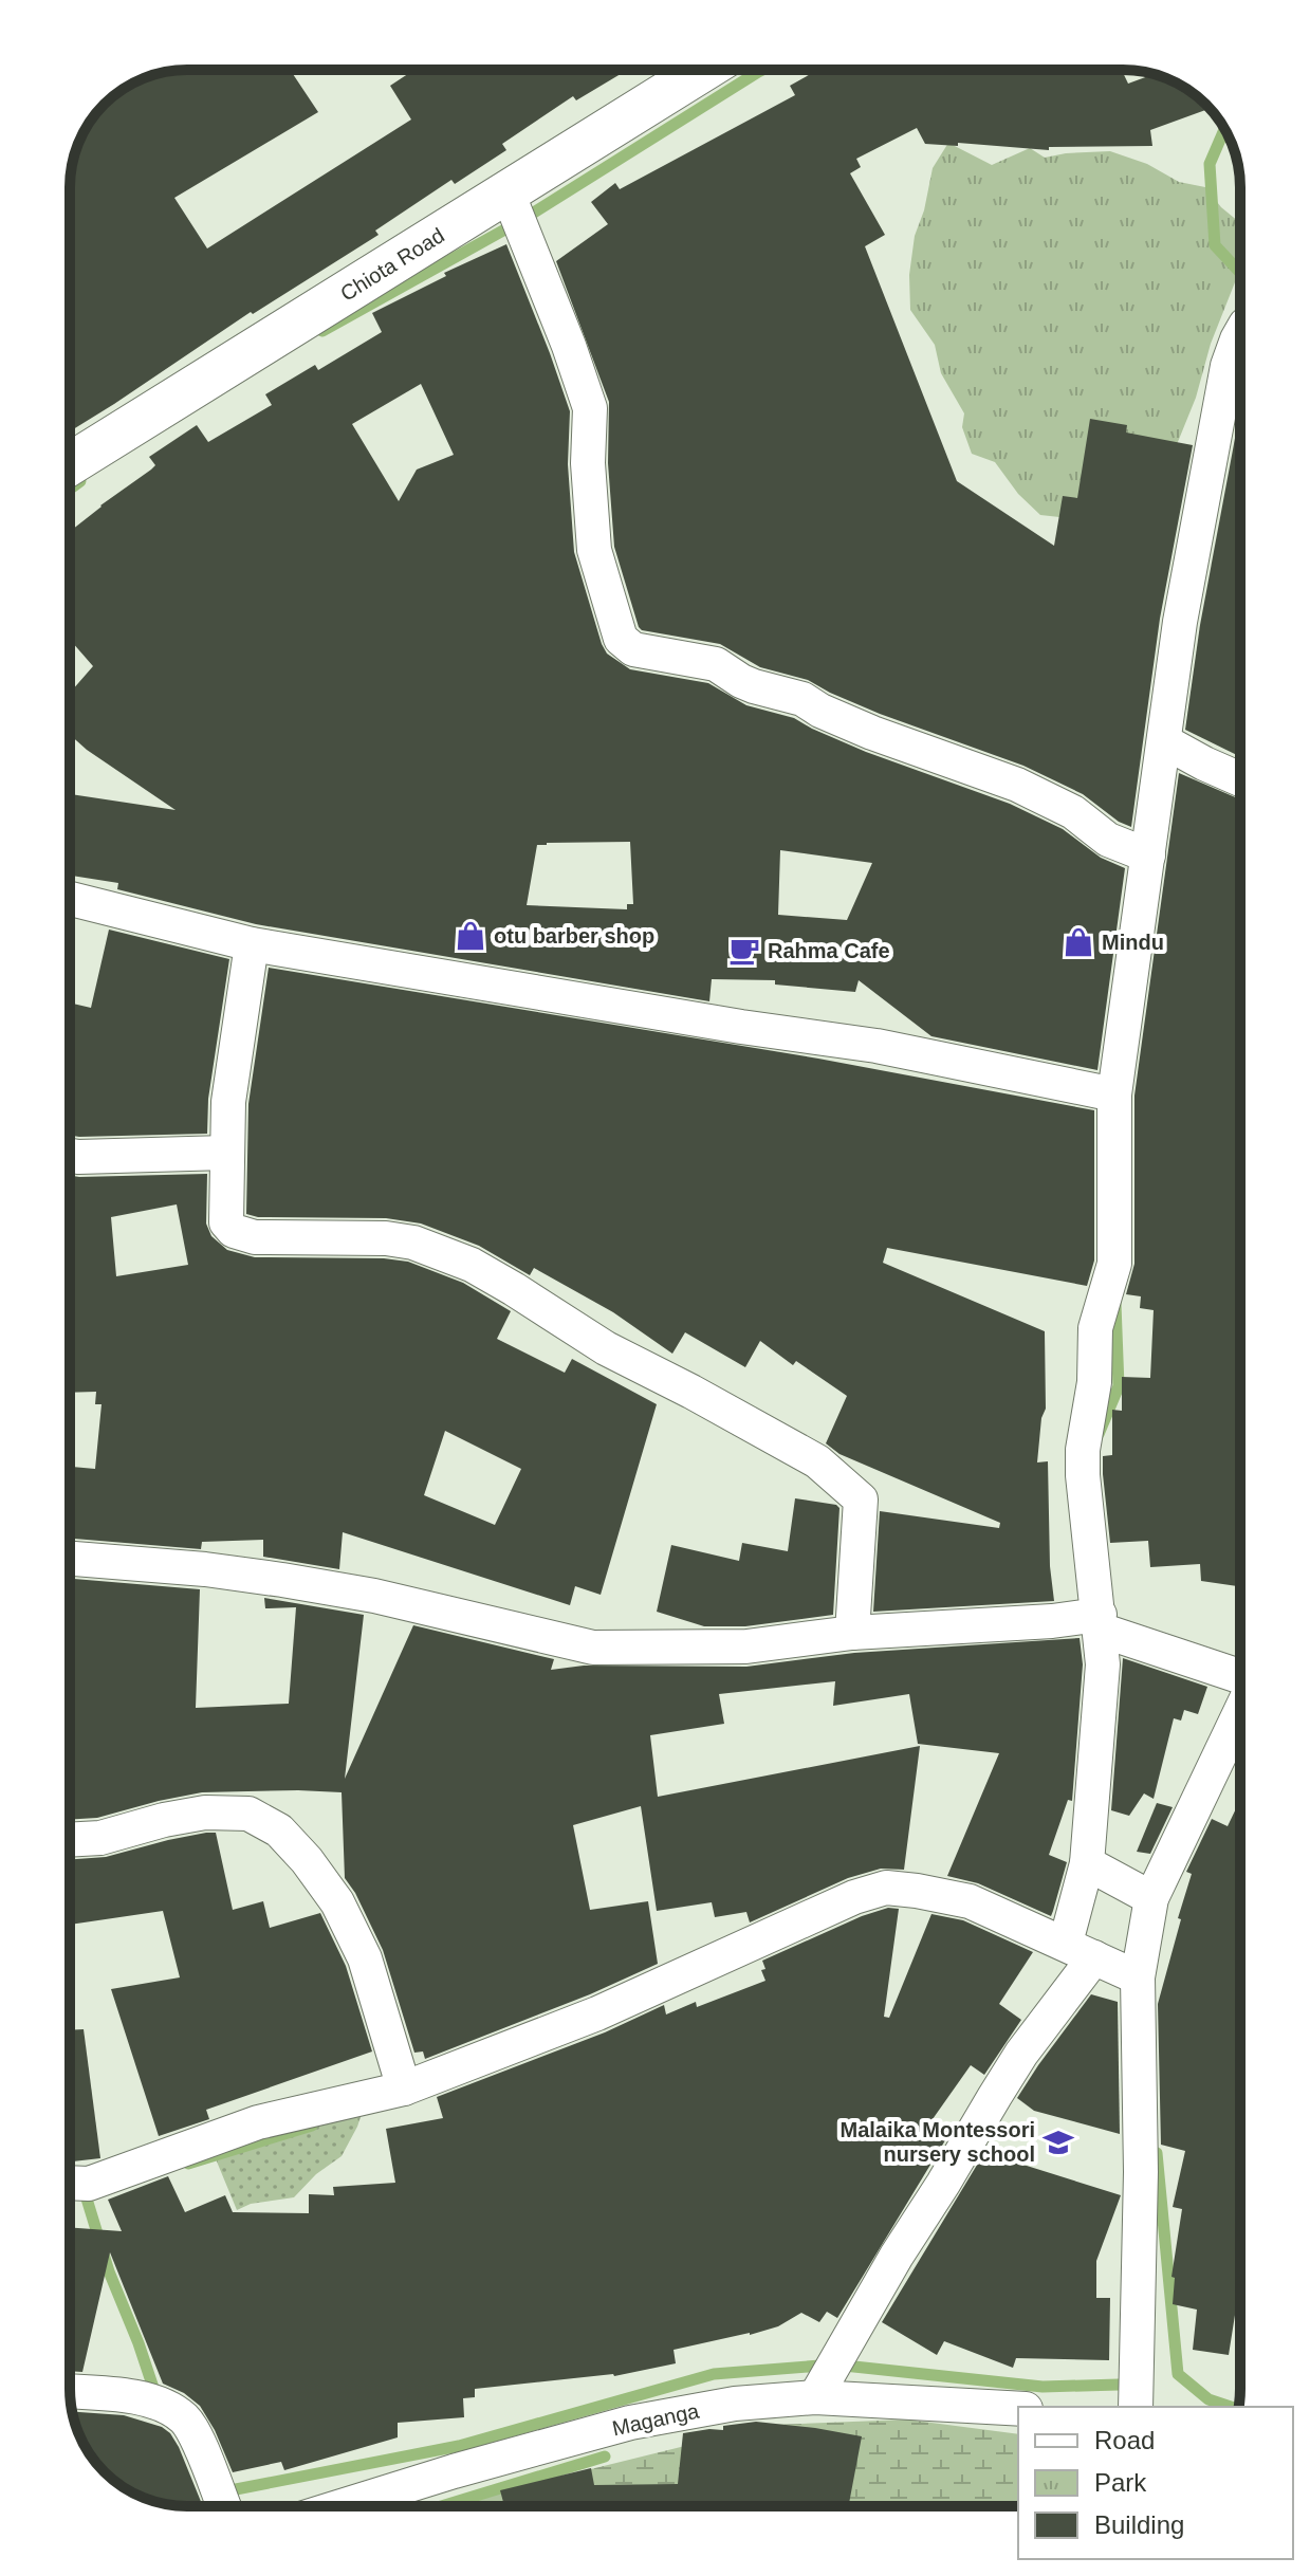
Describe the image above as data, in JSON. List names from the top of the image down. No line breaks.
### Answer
{"streets":{"street":["Chiota Road","Maganga"]},"places":{"shop":["otu barber shop","Mindu"],"cafe":["Rahma Cafe"],"school or university":["Malaika Montessori nursery school"]},"legend":["Road","Park","Building"]}
